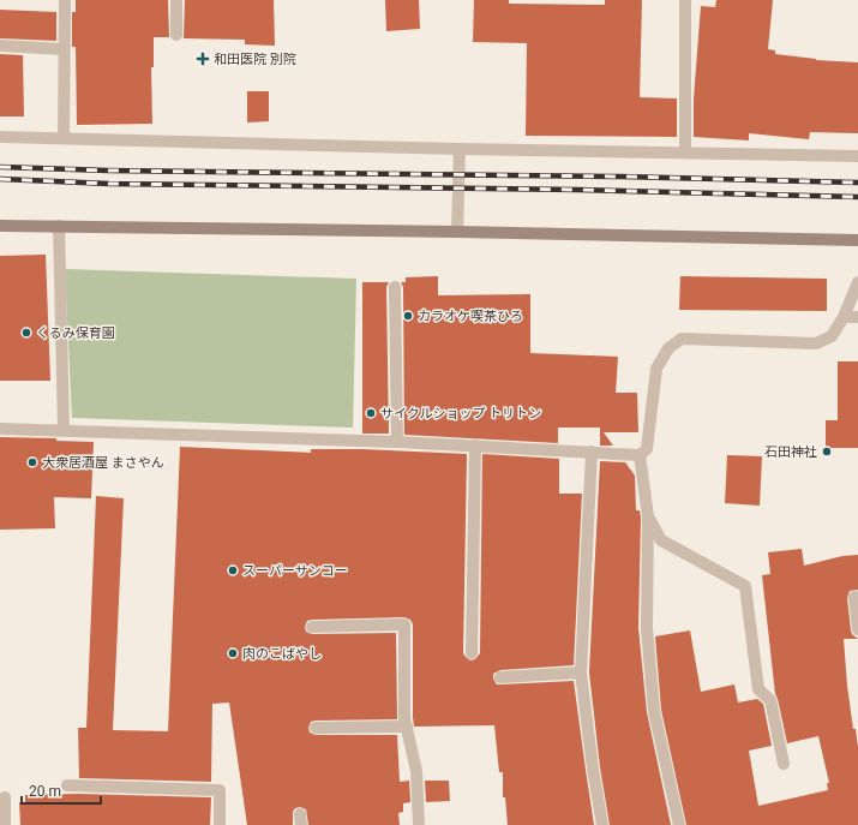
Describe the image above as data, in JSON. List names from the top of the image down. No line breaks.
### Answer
{"places":{"health":["和田医院 別院"],"other":["カラオケ喫茶ひろ","くるみ保育園","サイクルショップ トリトン","石田神社","大衆居酒屋 まさやん","スーパーサンコー","肉のこばやし"]},"scale_bar":"20 m"}
